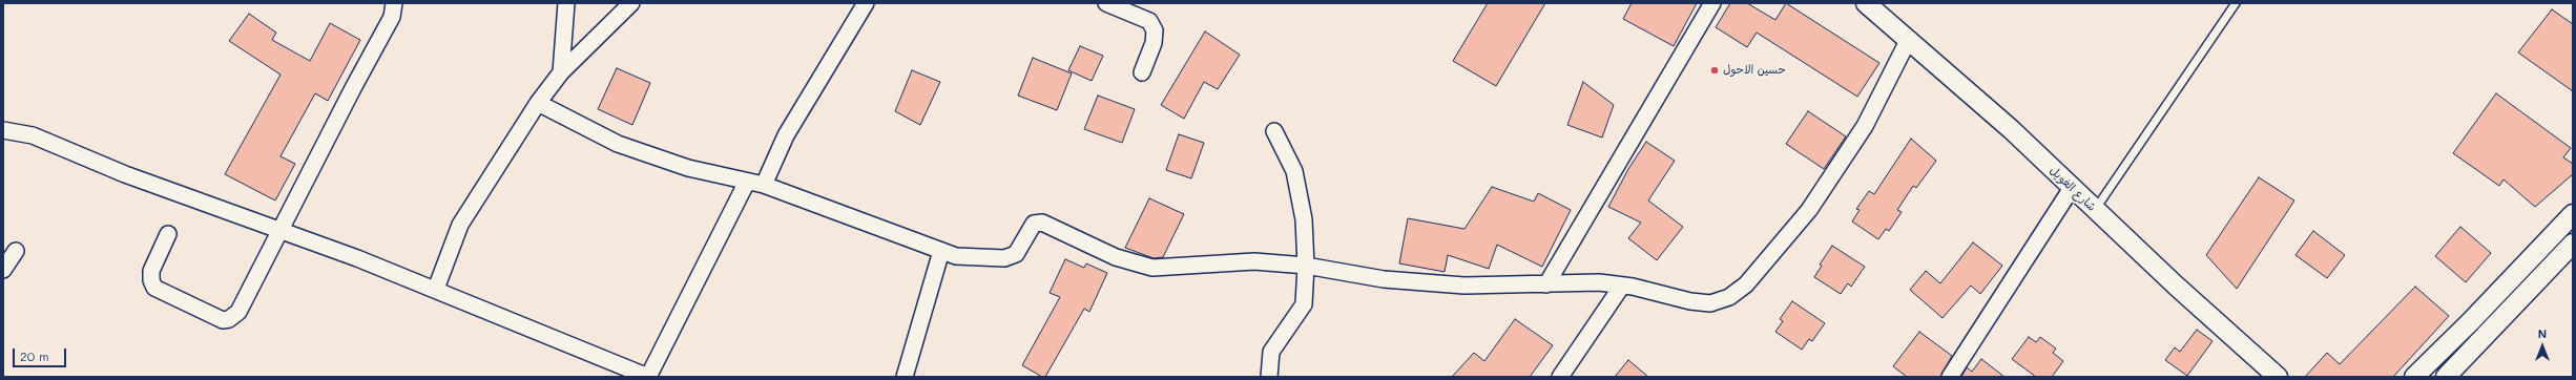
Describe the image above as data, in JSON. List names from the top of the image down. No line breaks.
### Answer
{"streets":{"street":["شارع الغويل"]},"places":["حسين الاحول"],"scale_bar":"20 m","north":"top"}
